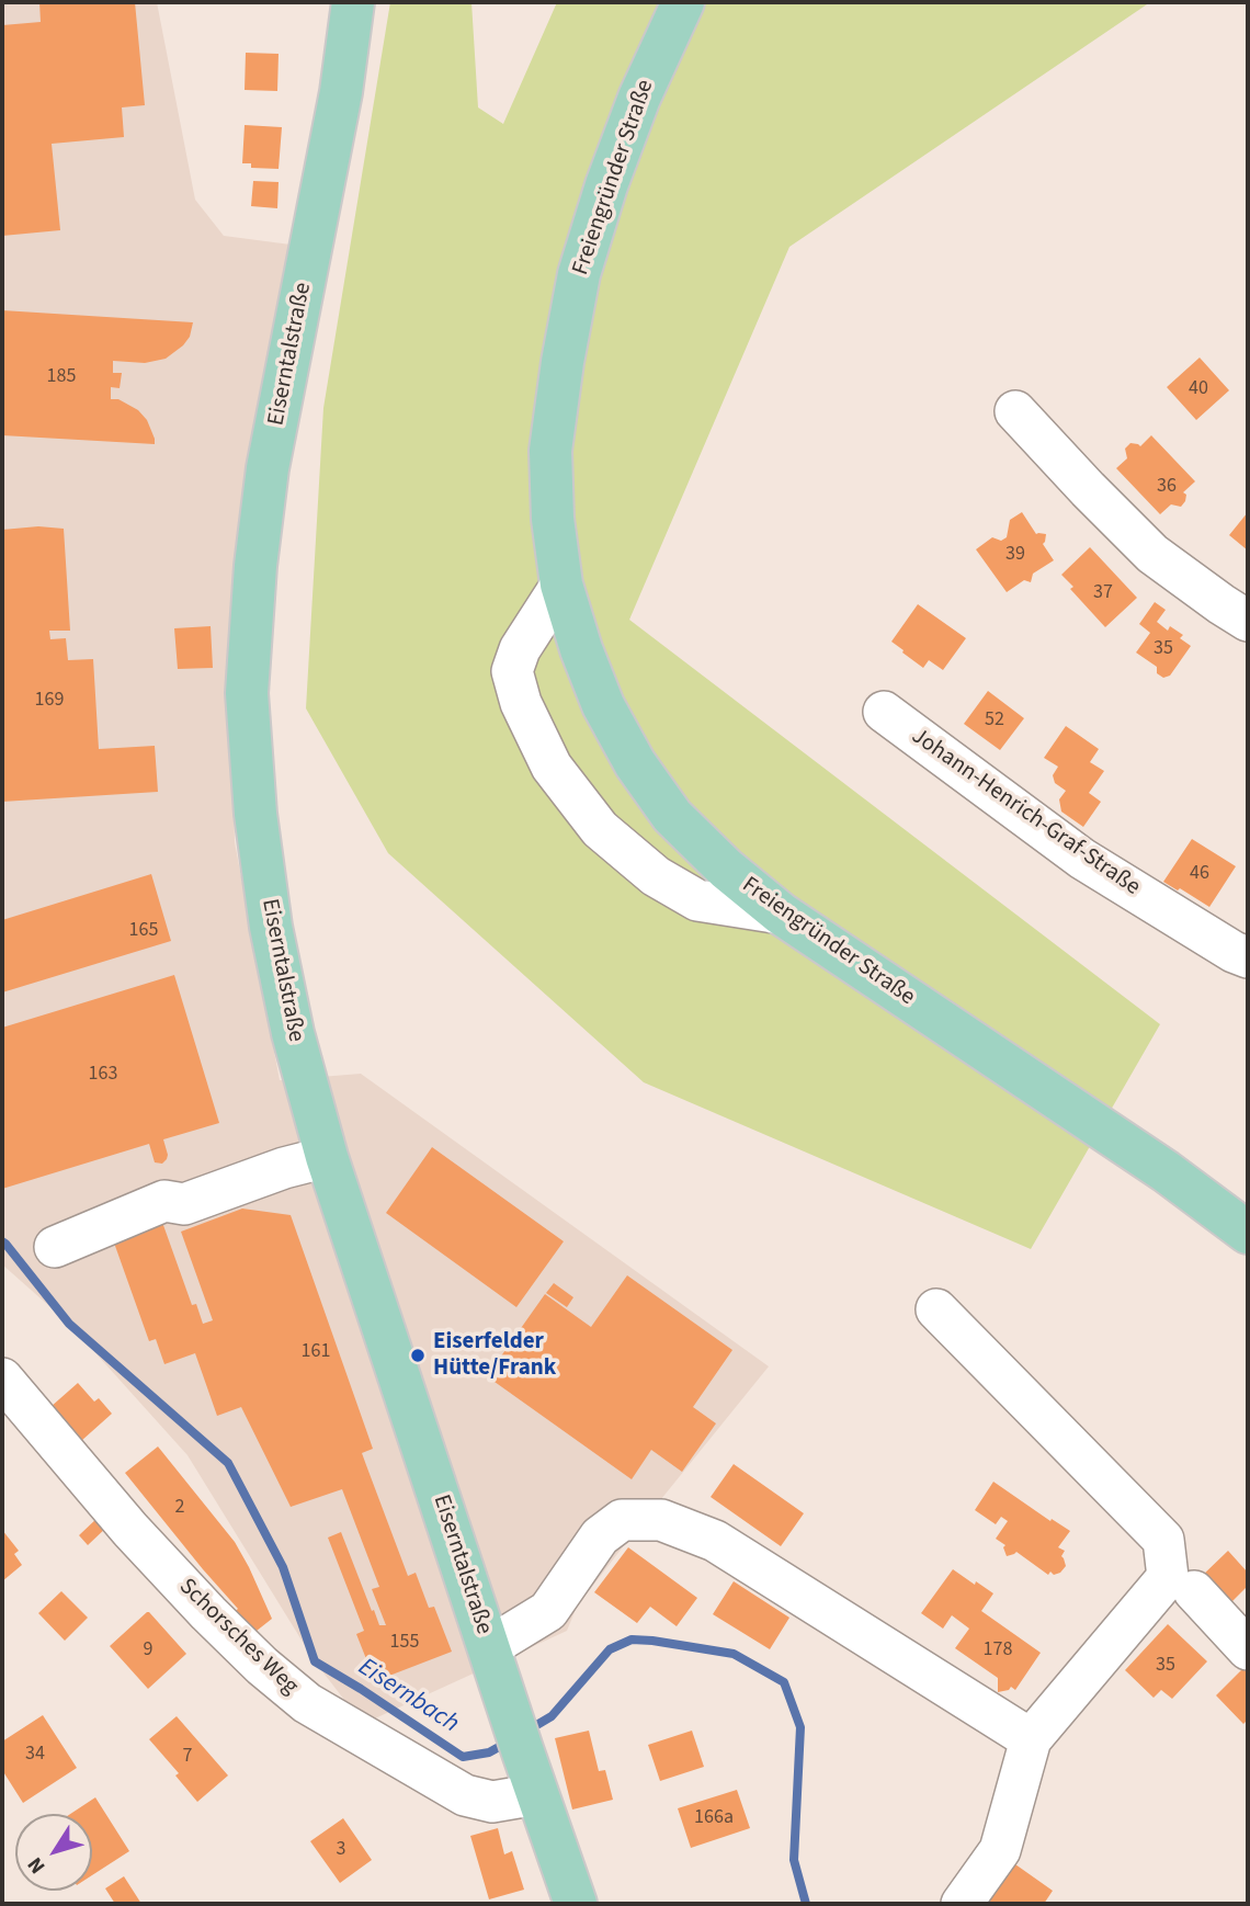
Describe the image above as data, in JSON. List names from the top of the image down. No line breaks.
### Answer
{"streets":{"main road":["Freiengründer Straße","Eiserntalstraße"],"street":["Johann-Henrich-Graf-Straße","Schorsches Weg"]},"crossings":[["Eiserntalstraße","Schorsches Weg"]],"water":["Eisernbach"],"places":["Eiserfelder Hütte/Frank"],"house_numbers":["185","40","36","39","37","35","169","52","46","165","163","161","2","155","9","178","35","34","7","166a","3"],"north":"bottom left"}
